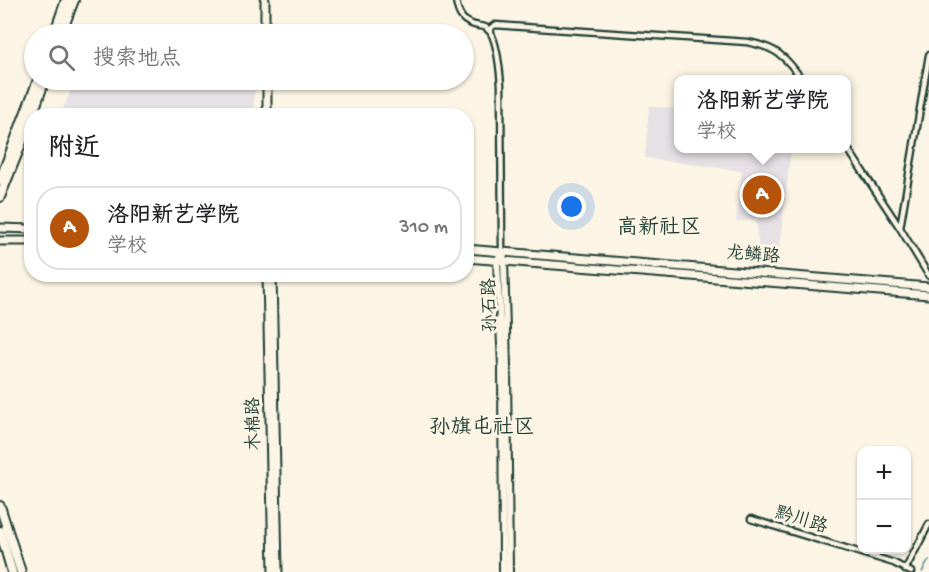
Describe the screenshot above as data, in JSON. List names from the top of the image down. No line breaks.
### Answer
{"streets":{"main road":["龙鳞路","木棉路"],"street":["孙石路","黔川路"]},"crossings":[["龙鳞路","孙石路"]],"districts":["高新社区","孙旗屯社区"],"page":{"search":"搜索地点","popup":["洛阳新艺学院","学校"],"heading":"附近","pins":"A","list":[{"mark":"A","name":"洛阳新艺学院","note":"学校","value":"310 m"}],"map_buttons":["+","−"]}}
